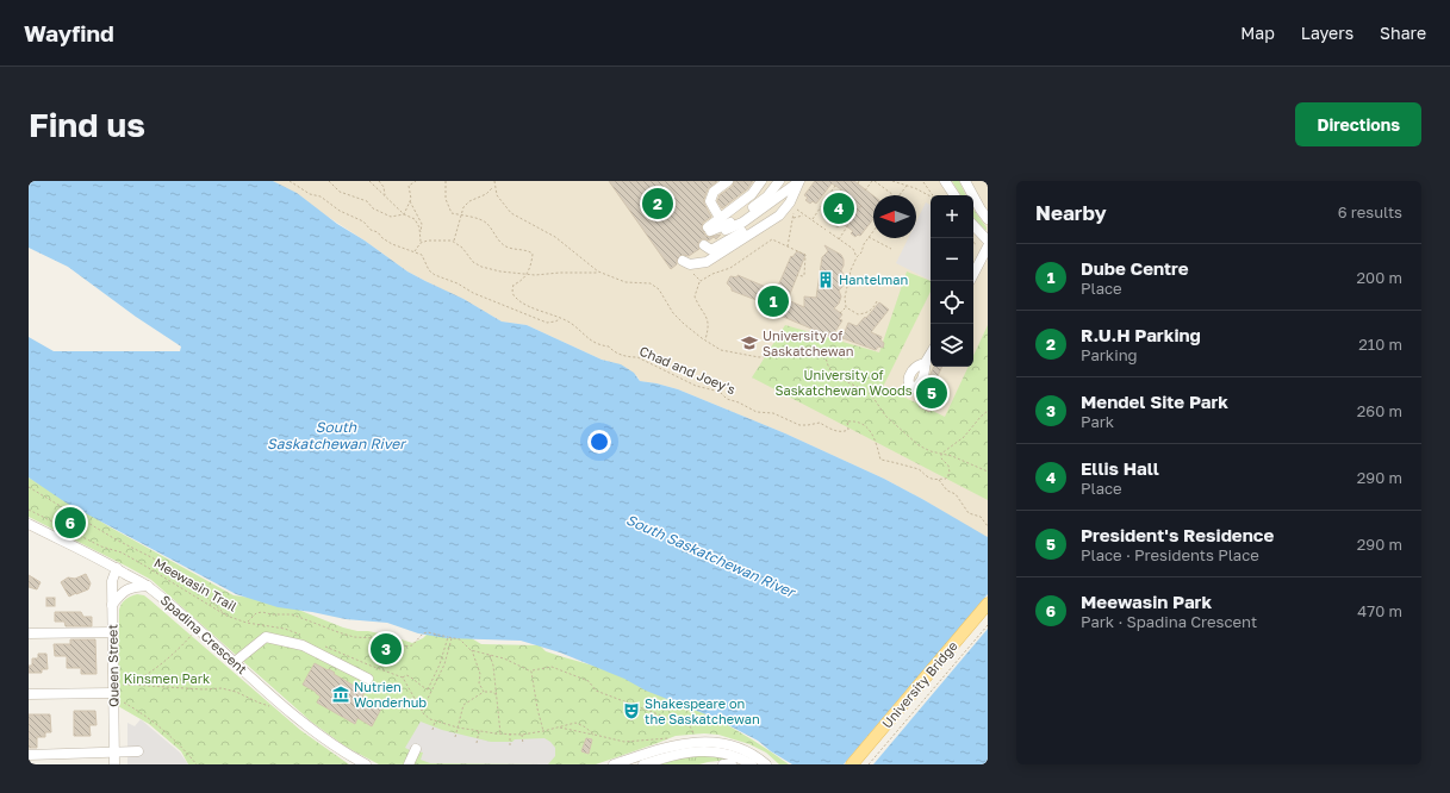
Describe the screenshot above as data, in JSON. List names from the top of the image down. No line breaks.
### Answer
{"streets":{"main road":["University Bridge"],"street":["Spadina Crescent","Queen Street"],"path":["Chad and Joey's","Meewasin Trail"]},"crossings":[["Spadina Crescent","Queen Street"]],"water":["South Saskatchewan River"],"parks":["University of Saskatchewan Woods","Kinsmen Park"],"places":{"building":["Hantelman"],"school or university":["University of Saskatchewan"],"museum":["Nutrien Wonderhub"],"theatre":["Shakespeare on the Saskatchewan"]},"north":"left","page":{"header":"Wayfind","nav":["Map","Layers","Share"],"buttons":"Directions","title":"Find us","heading":["Nearby","6 results"],"pins":["2","4","1","5","6","3"],"map_buttons":["+","−"],"list":[{"mark":"1","name":"Dube Centre","note":"Place","value":"200 m"},{"mark":"2","name":"R.U.H Parking","note":"Parking","value":"210 m"},{"mark":"3","name":"Mendel Site Park","note":"Park","value":"260 m"},{"mark":"4","name":"Ellis Hall","note":"Place","value":"290 m"},{"mark":"5","name":"President's Residence","note":"Place · Presidents Place","value":"290 m"},{"mark":"6","name":"Meewasin Park","note":"Park · Spadina Crescent","value":"470 m"}]}}
